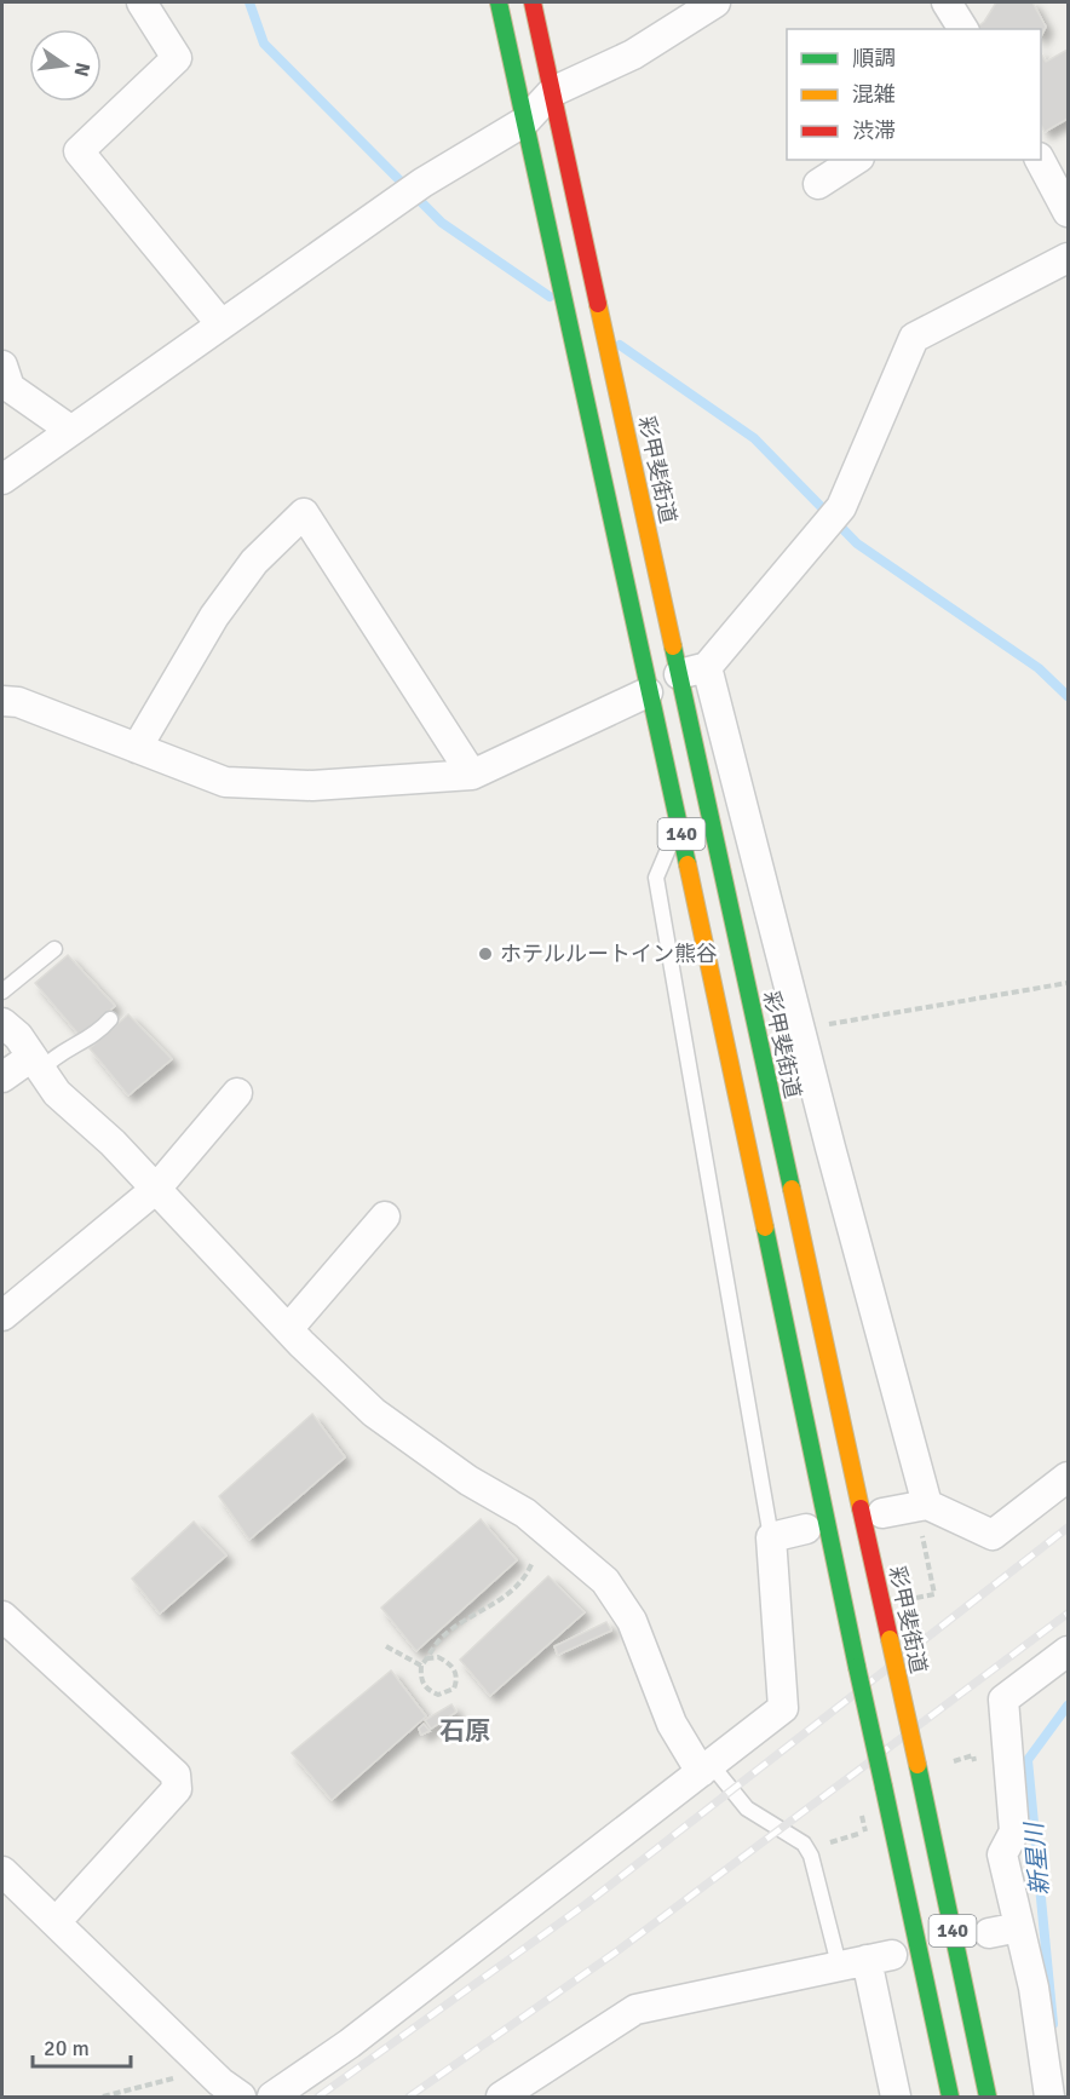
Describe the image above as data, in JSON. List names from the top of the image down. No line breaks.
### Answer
{"streets":{"highway":["彩甲斐街道","140"]},"districts":["石原"],"water":["新星川"],"places":["ホテルルートイン熊谷"],"legend":["順調","混雑","渋滞"],"scale_bar":"20 m","north":"right"}
